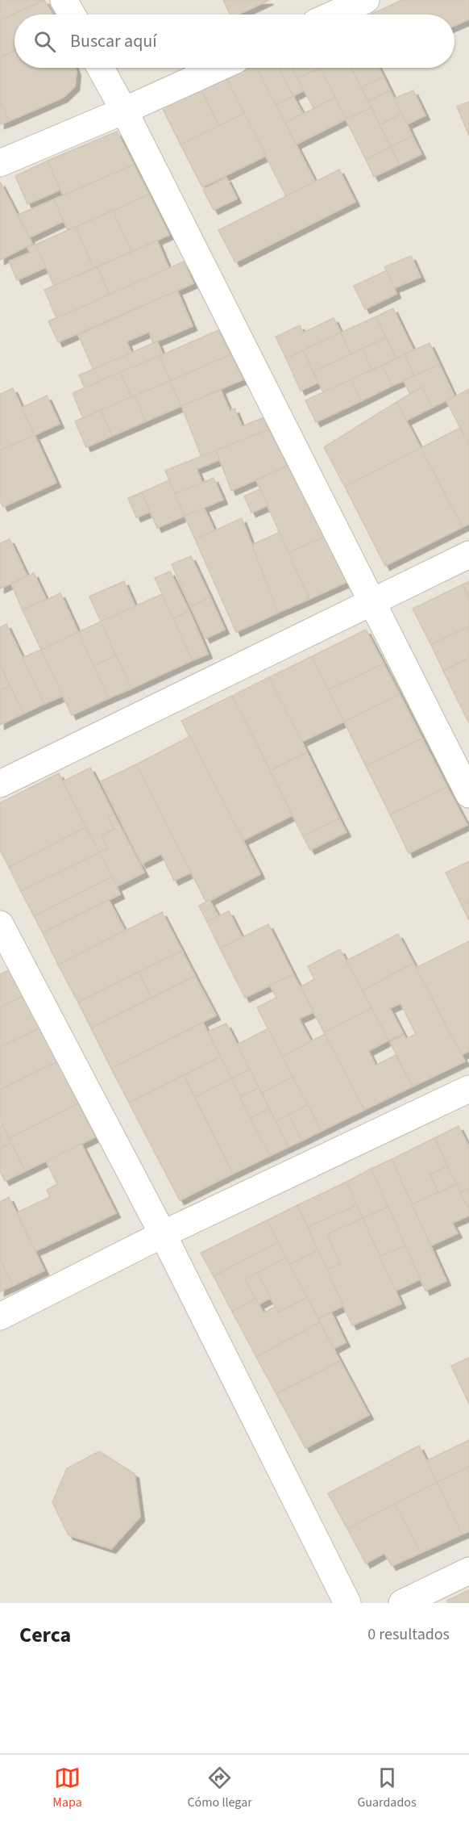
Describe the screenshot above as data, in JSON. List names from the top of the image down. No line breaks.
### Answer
{"page":{"search":"Buscar aquí","heading":["Cerca","0 resultados"],"nav":["Mapa","Cómo llegar","Guardados"]}}
